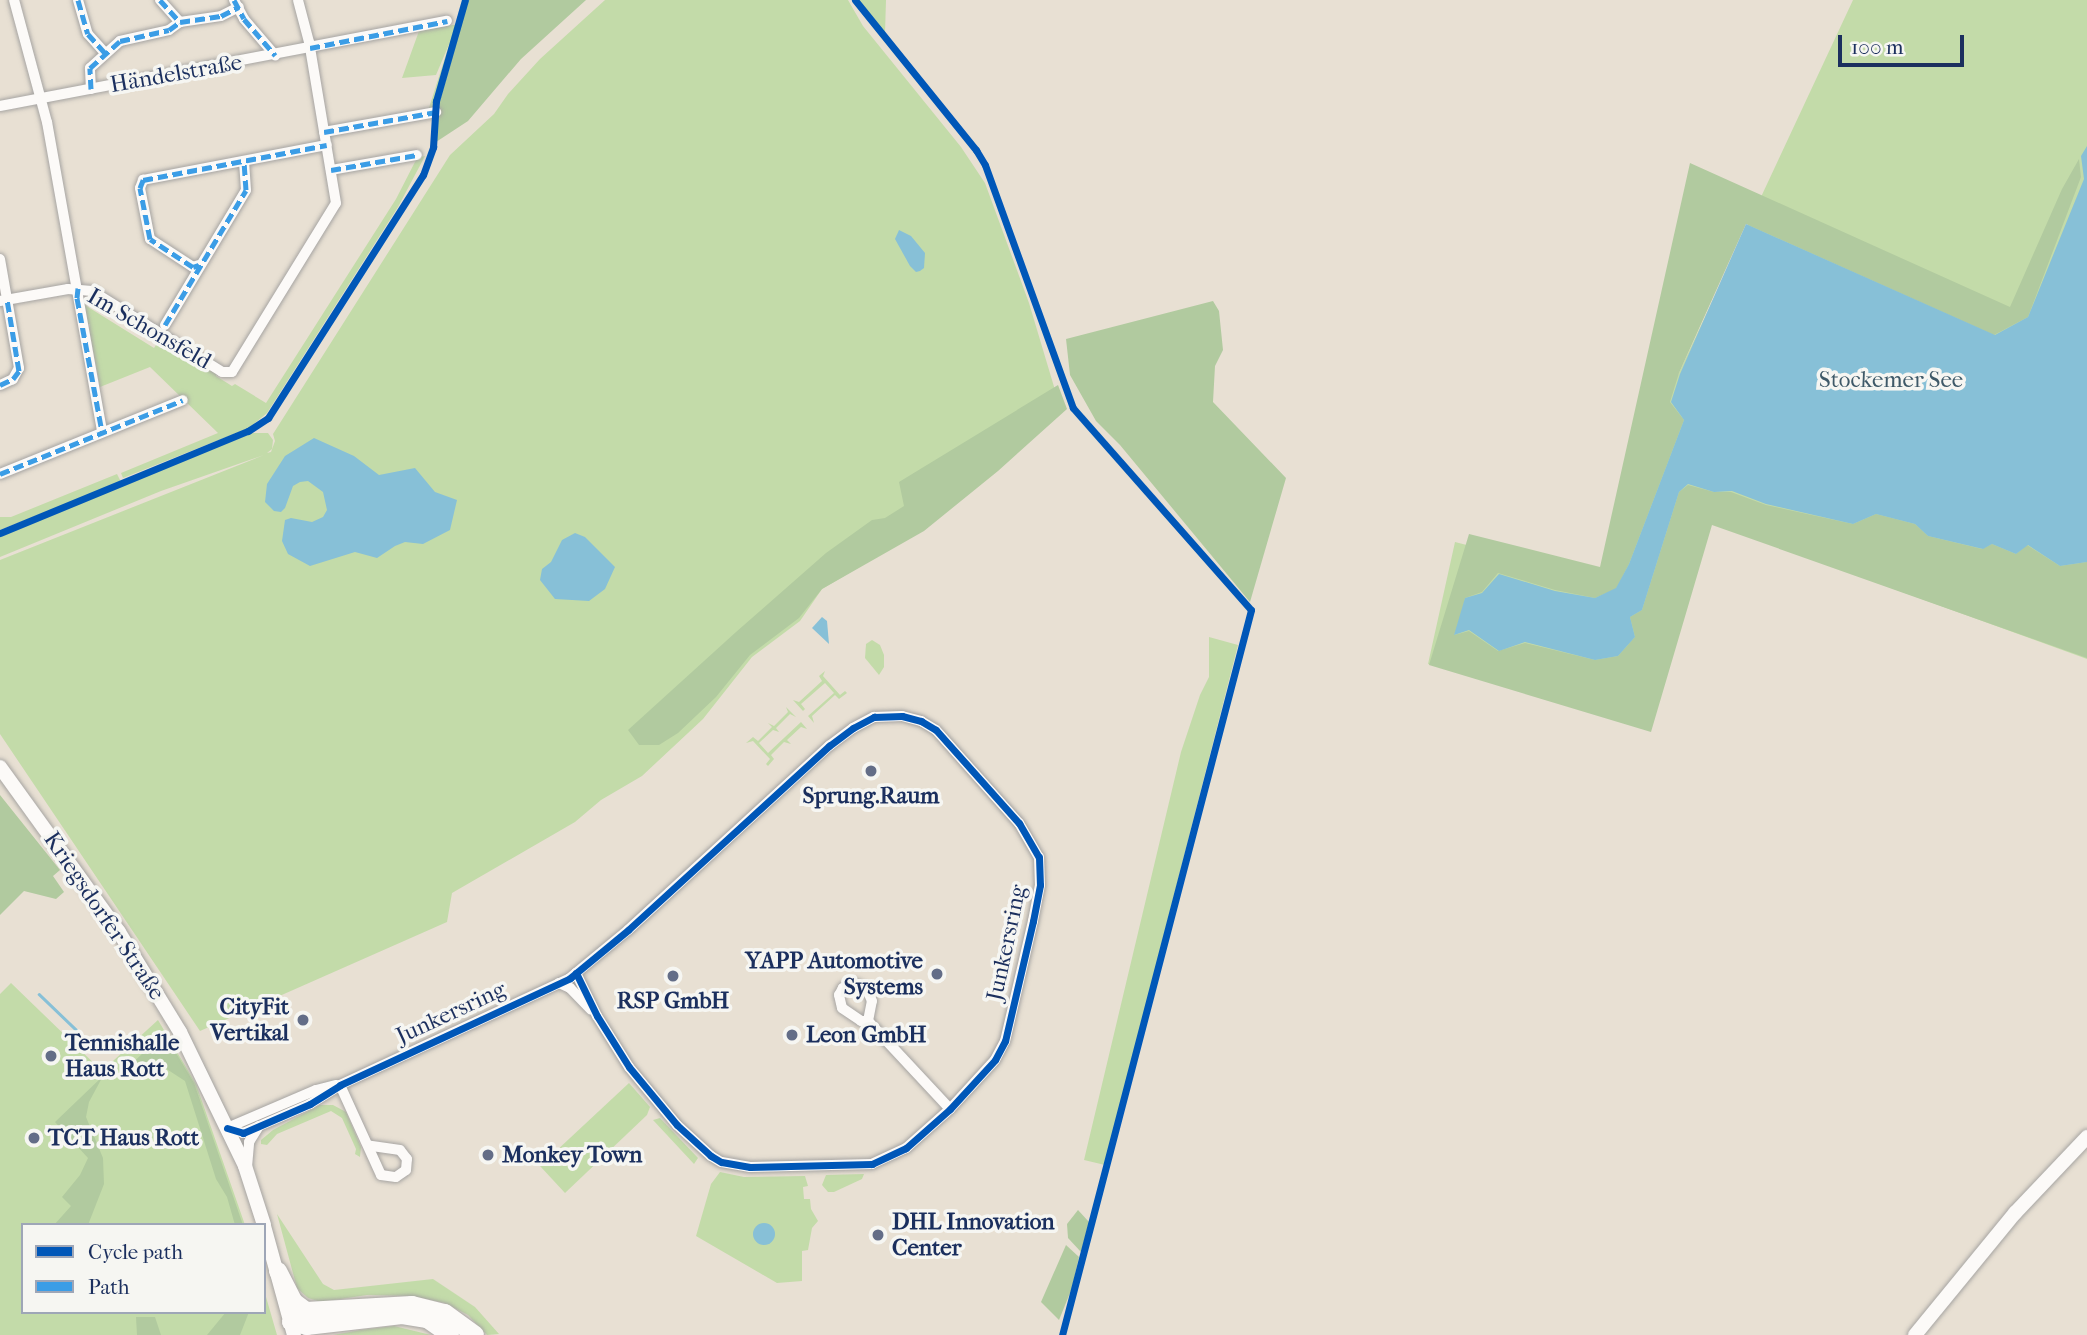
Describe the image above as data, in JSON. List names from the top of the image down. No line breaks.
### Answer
{"streets":{"main road":["Kriegsdorfer Straße"],"street":["Händelstraße","Im Schonsfeld","Junkersring"]},"crossings":[["Händelstraße","Im Schonsfeld"],["Kriegsdorfer Straße","Junkersring"]],"parks":["Stockemer See"],"places":["Sprung.Raum","YAPP Automotive Systems","RSP GmbH","CityFit Vertikal","Leon GmbH","Tennishalle Haus Rott","TCT Haus Rott","Monkey Town","DHL Innovation Center"],"legend":["Cycle path","Path"],"scale_bar":"100 m"}
